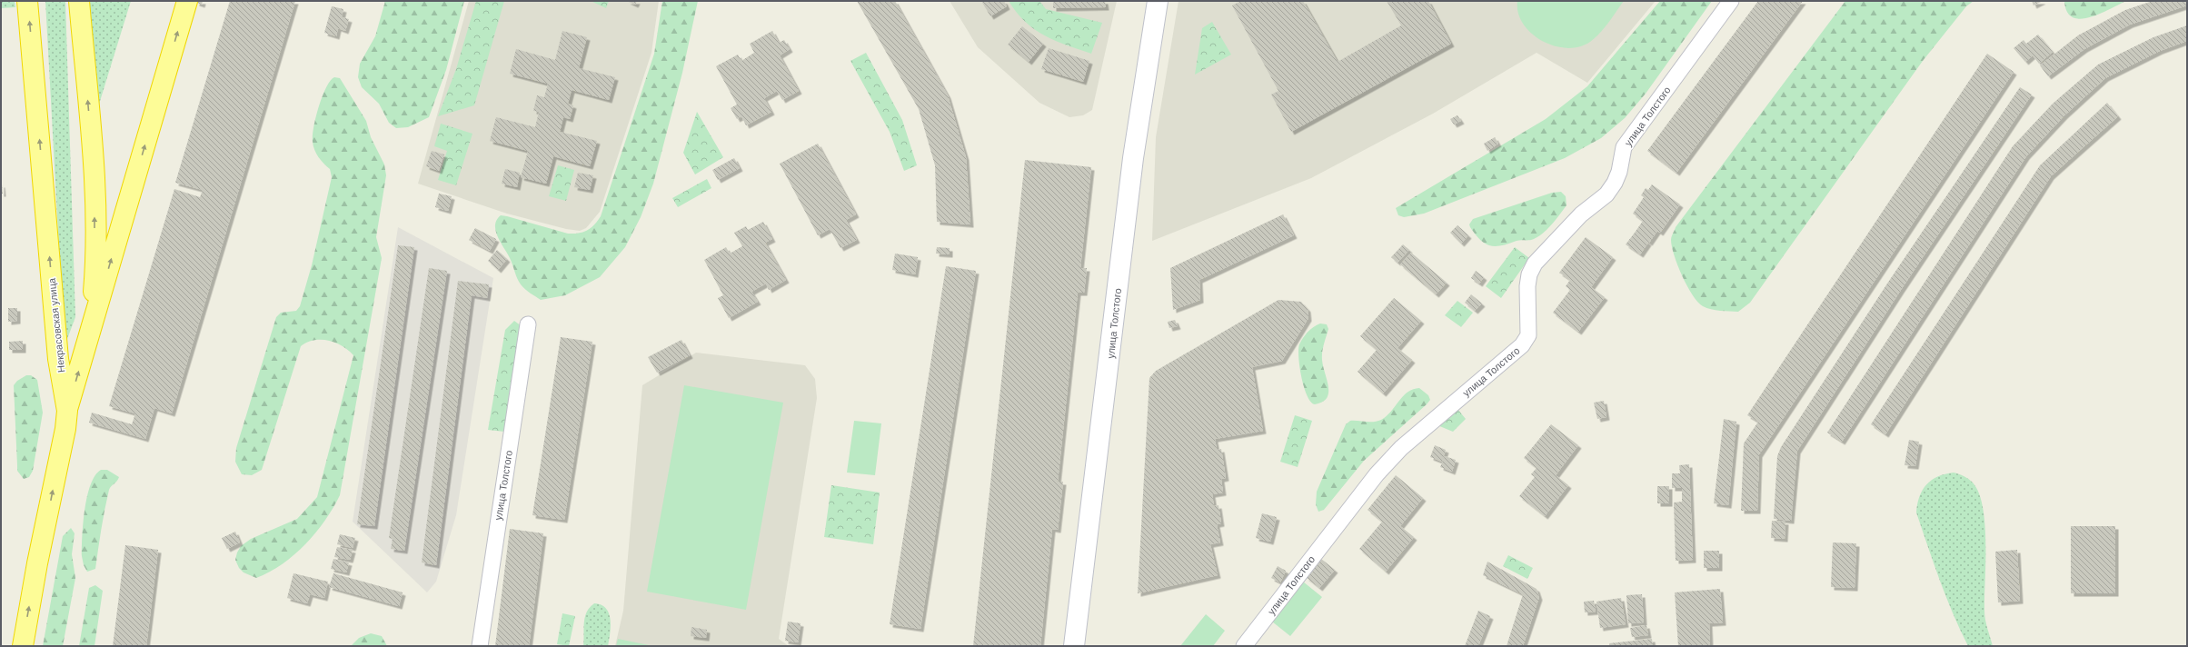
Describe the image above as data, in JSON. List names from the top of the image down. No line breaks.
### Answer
{"streets":{"highway":["Некрасовская улица"],"main road":["улица Толстого"]}}
